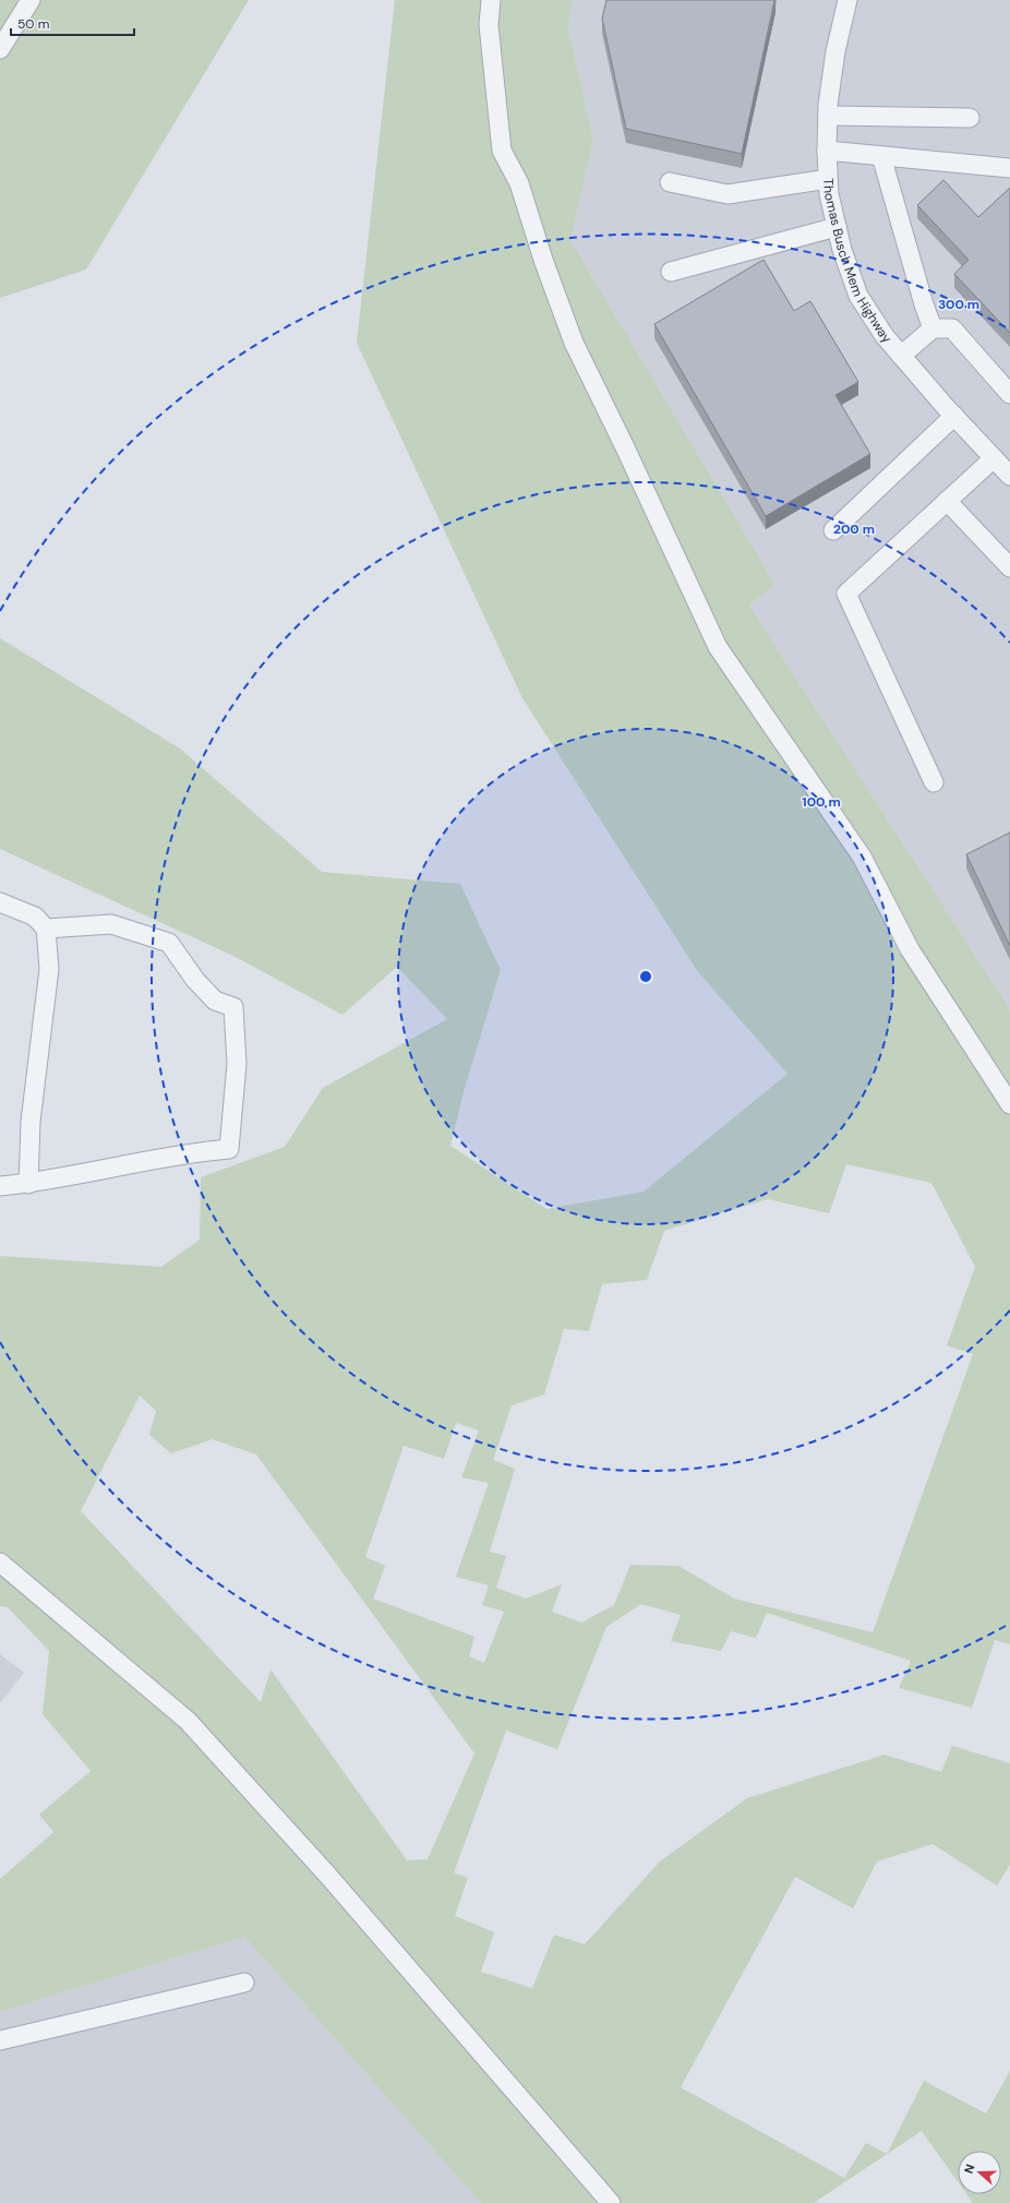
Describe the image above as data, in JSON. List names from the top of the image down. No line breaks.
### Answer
{"streets":{"street":["Thomas Busch Mem Highway"]},"scale_bar":"50 m","north":"left","rings":["300 m","200 m","100 m"]}
